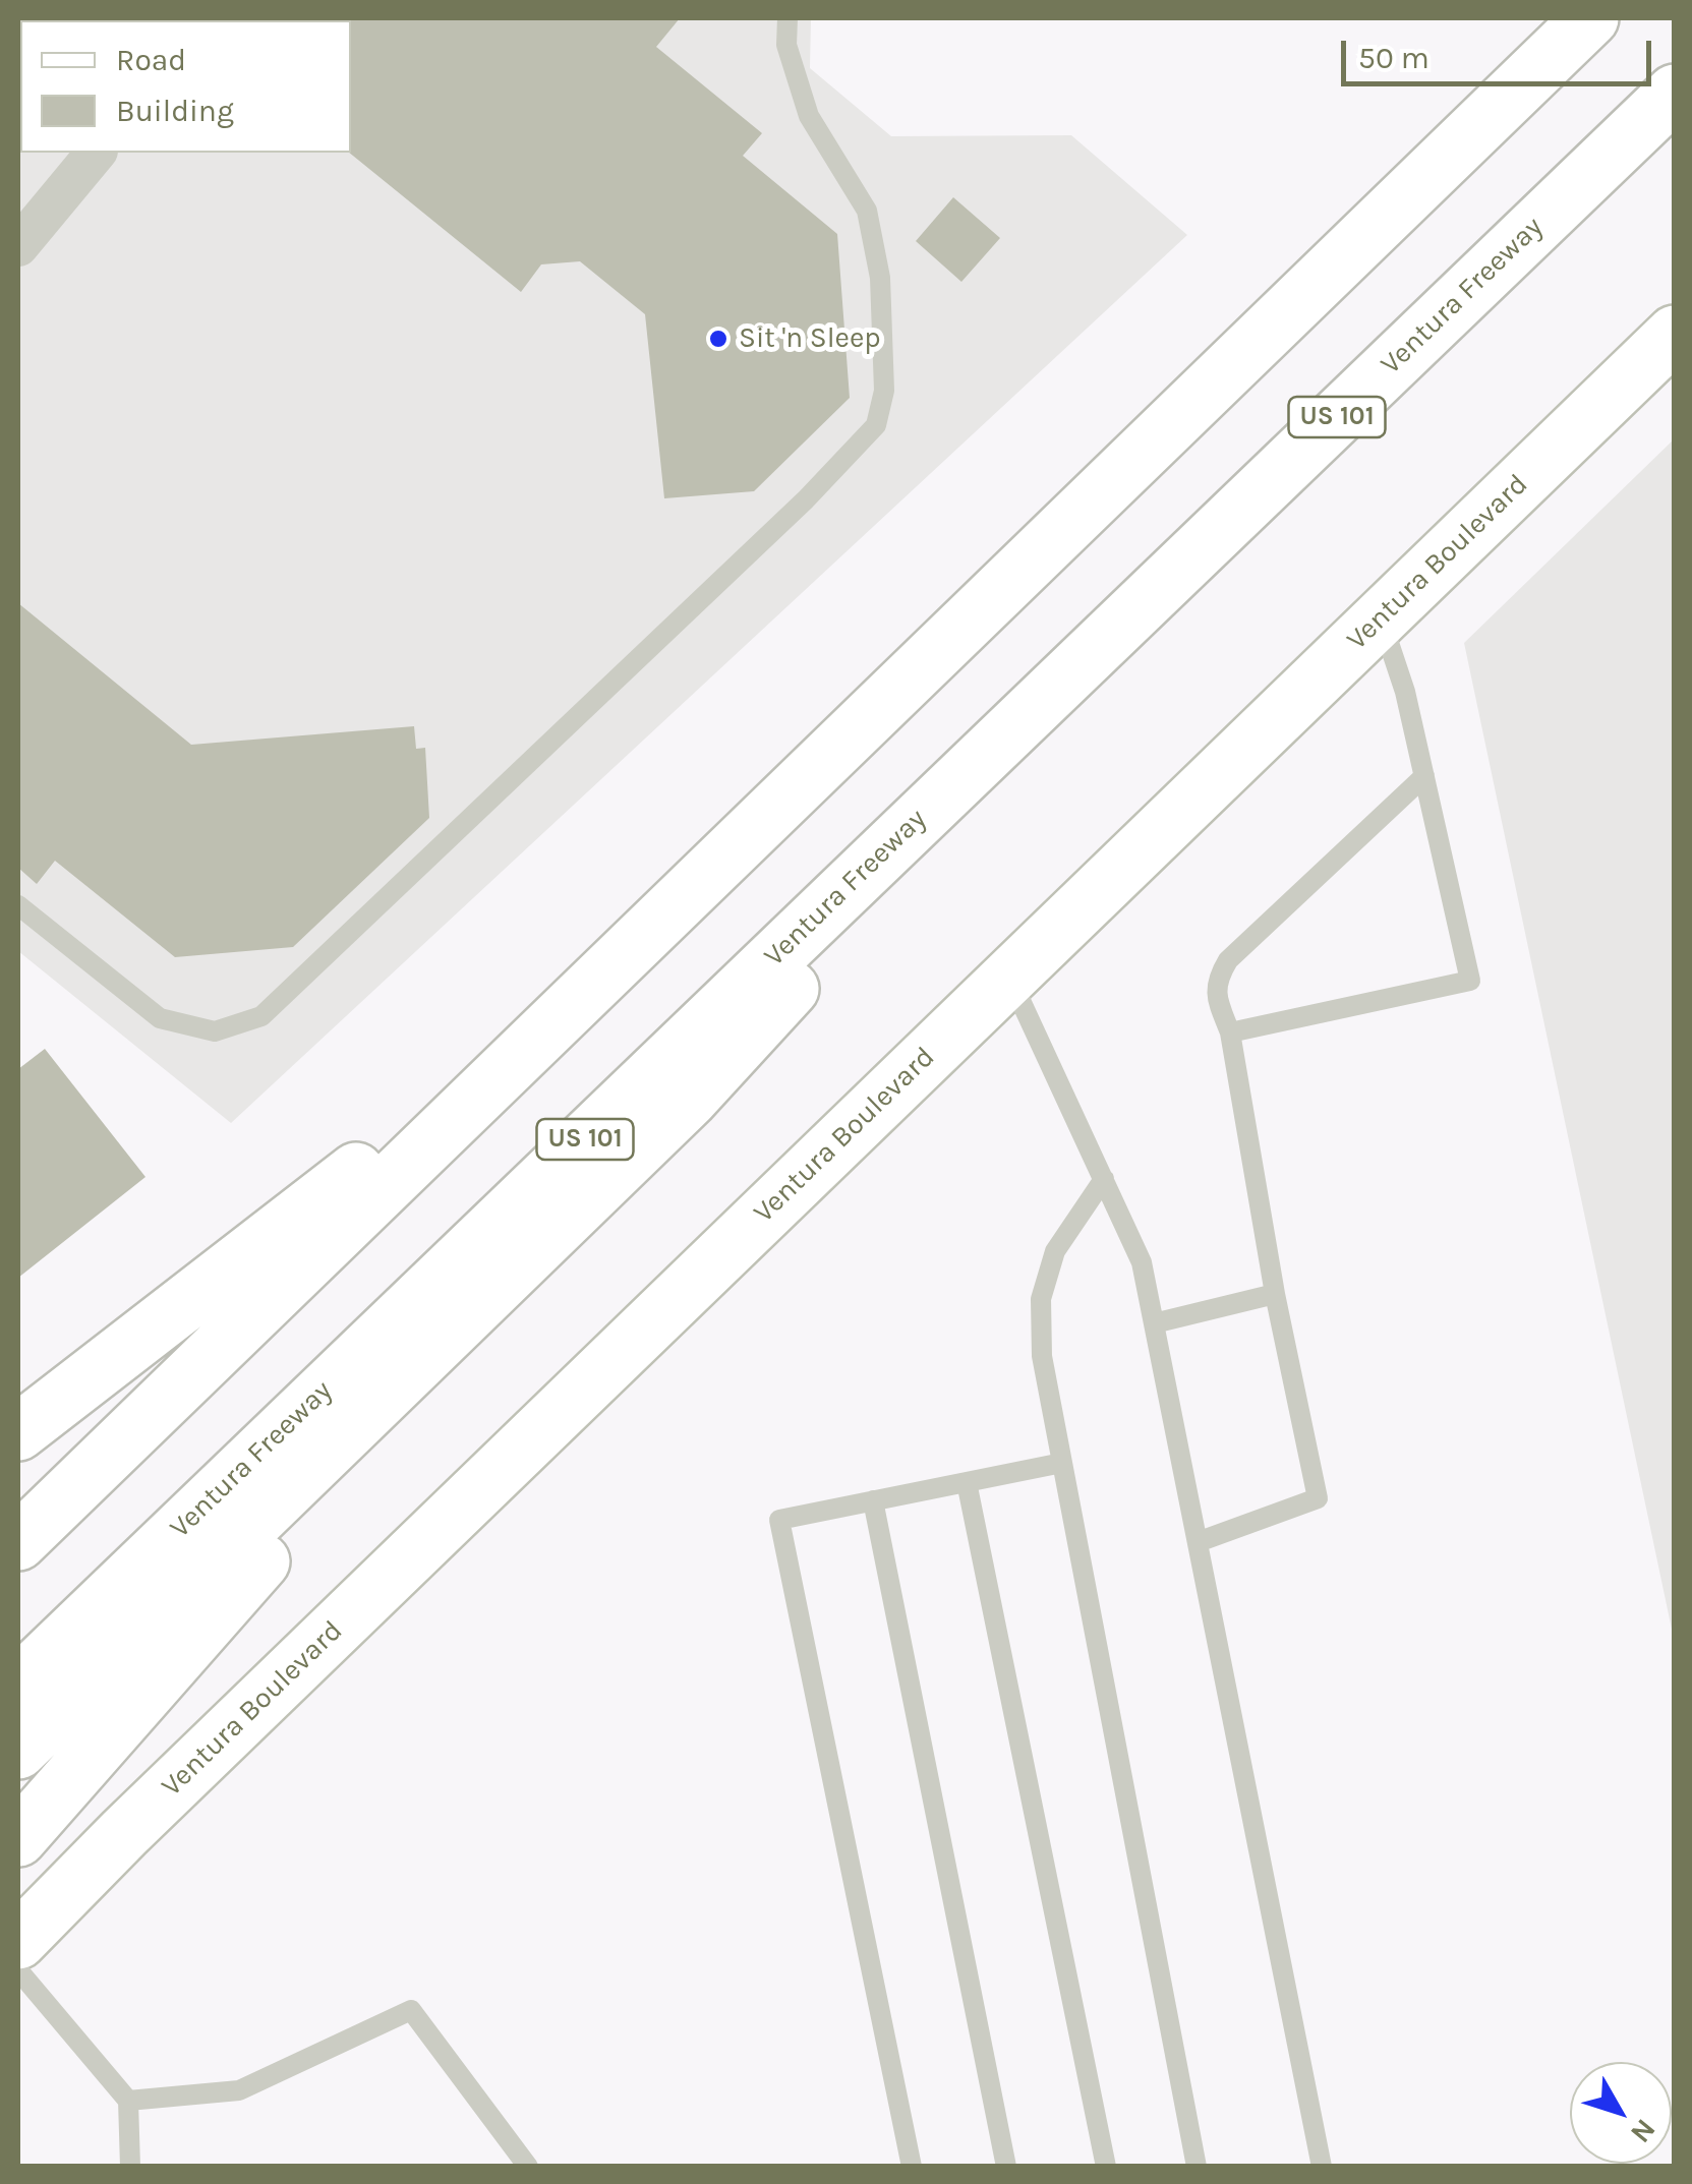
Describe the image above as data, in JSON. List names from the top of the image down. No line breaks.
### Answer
{"streets":{"main road":["Ventura Freeway","US 101","Ventura Boulevard"]},"places":["Sit 'n Sleep"],"legend":["Road","Building"],"scale_bar":"50 m","north":"bottom right"}
